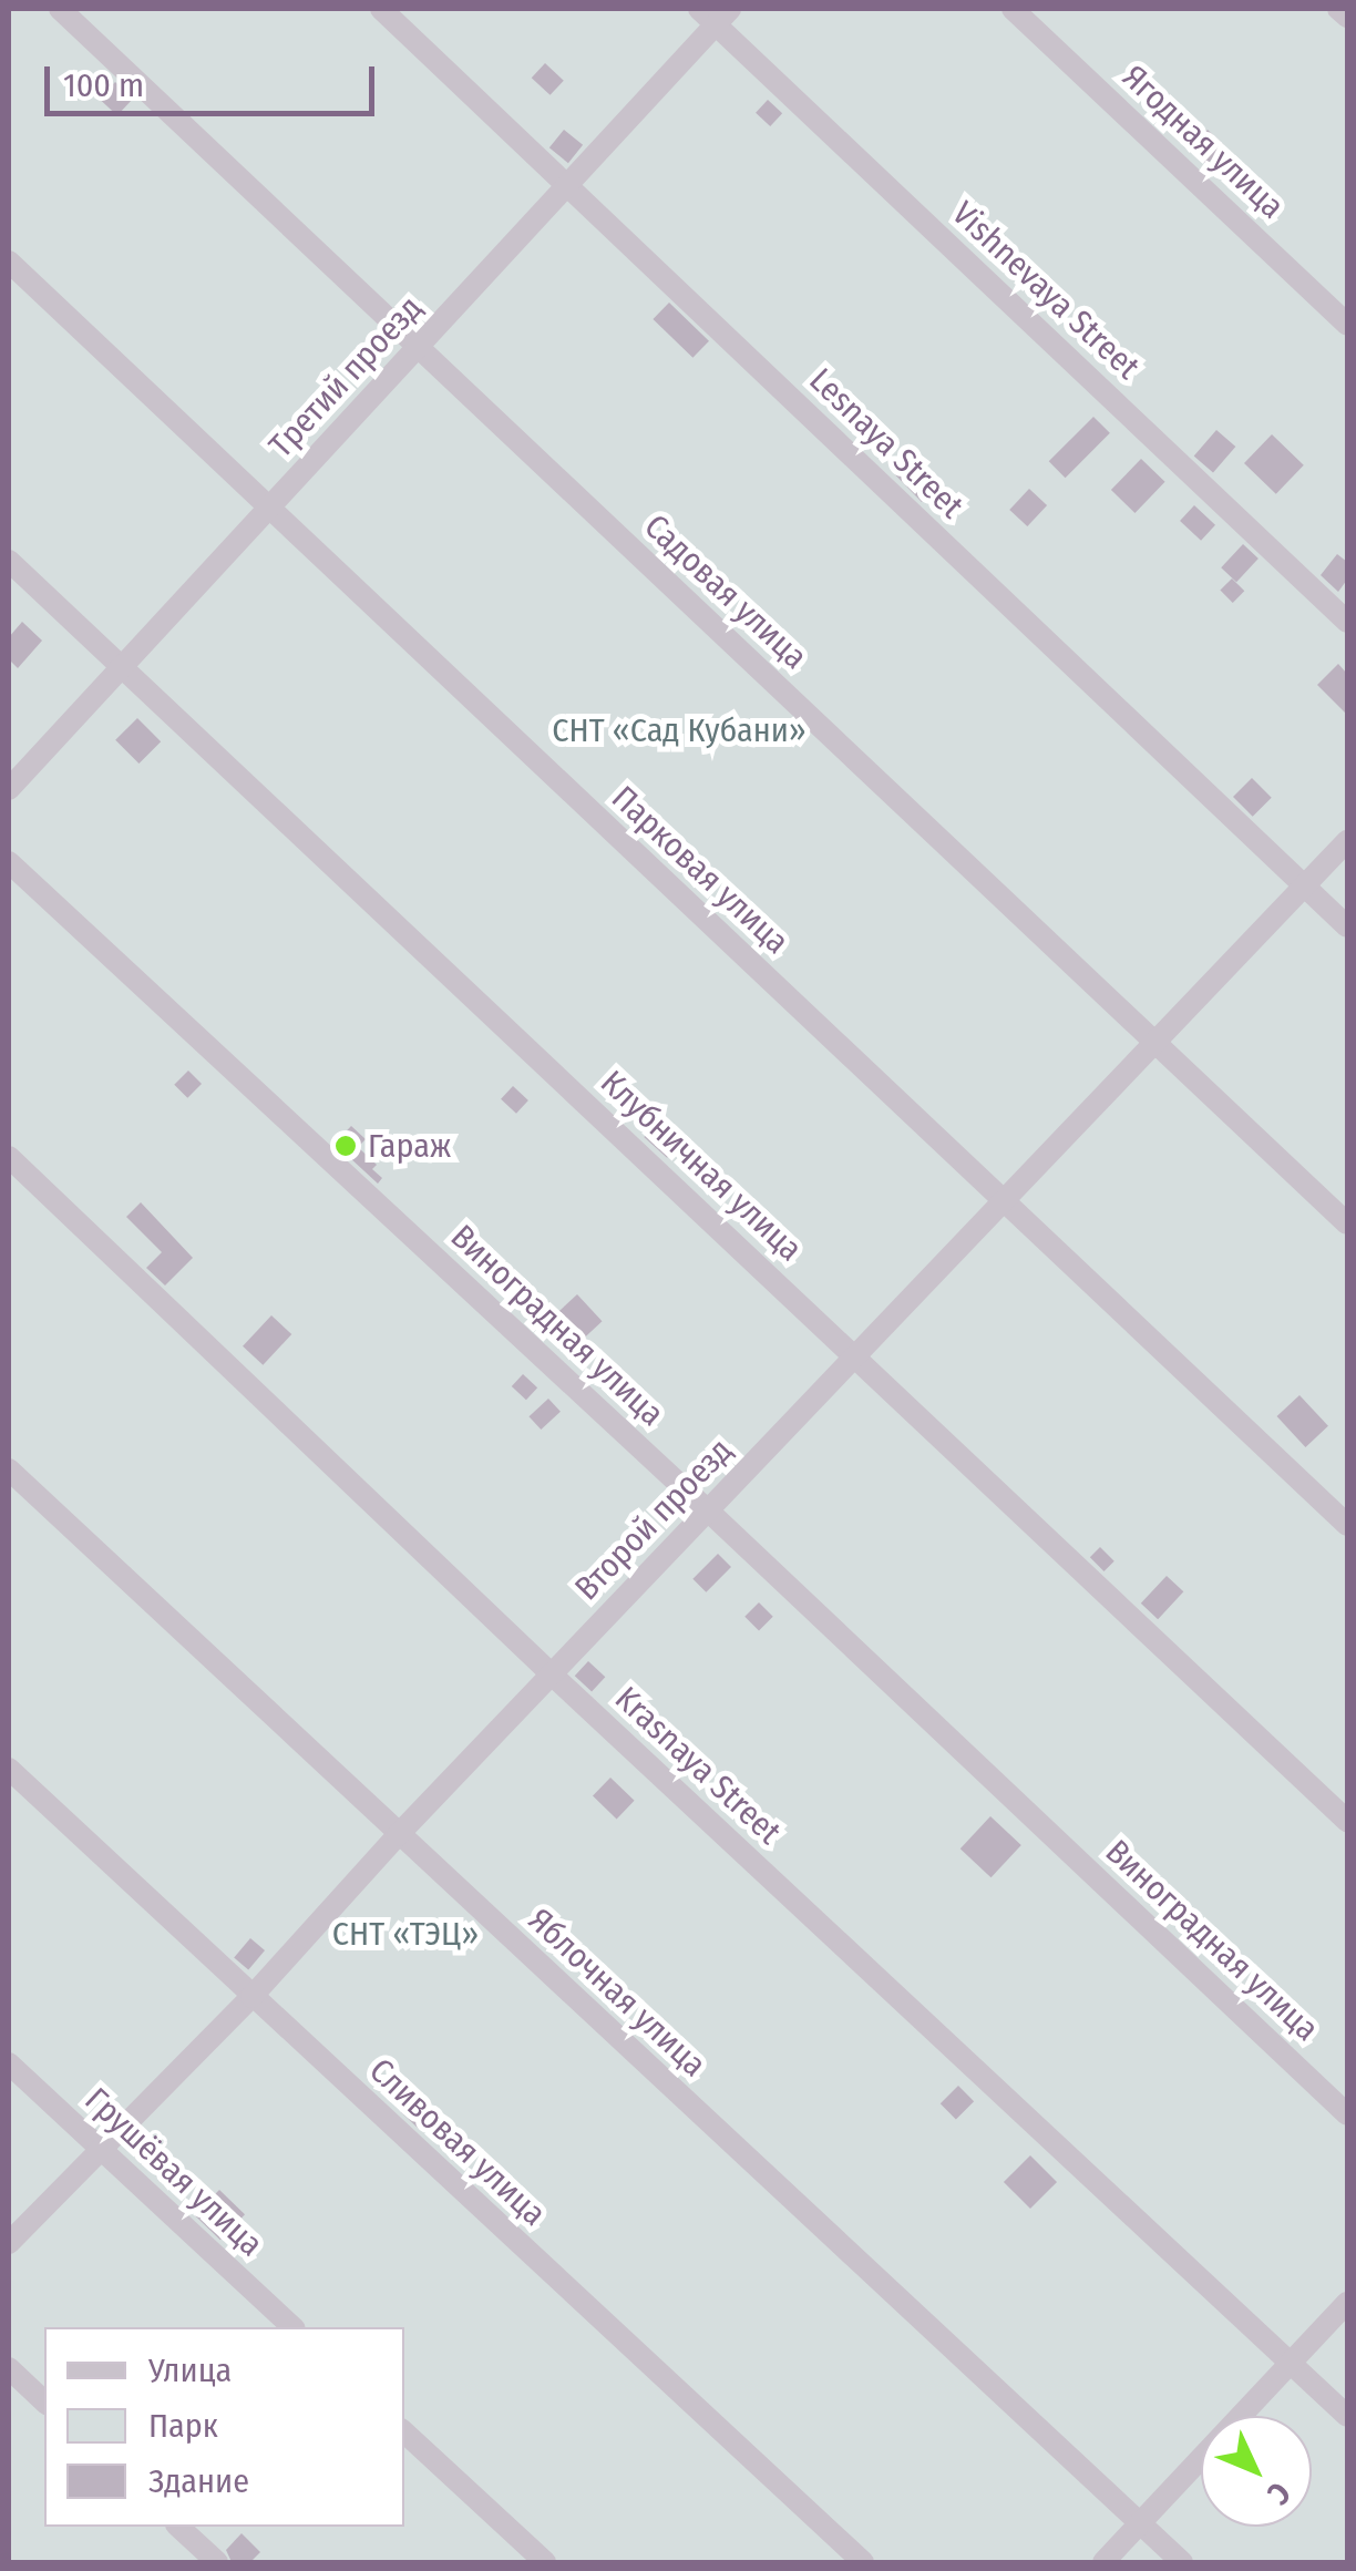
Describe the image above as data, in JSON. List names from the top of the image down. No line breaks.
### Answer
{"streets":{"street":["Ягодная улица","Vishnevaya Street","Третий проезд","Lesnaya Street","Садовая улица","Парковая улица","Клубничная улица","Виноградная улица","Второй проезд","Krasnaya Street","Яблочная улица","Сливовая улица","Грушёвая улица"]},"crossings":[["Vishnevaya Street","Третий проезд"],["Третий проезд","Lesnaya Street"],["Третий проезд","Садовая улица"],["Третий проезд","Парковая улица"],["Третий проезд","Клубничная улица"],["Lesnaya Street","Второй проезд"],["Садовая улица","Второй проезд"],["Парковая улица","Второй проезд"],["Клубничная улица","Второй проезд"],["Виноградная улица","Второй проезд"],["Второй проезд","Krasnaya Street"],["Второй проезд","Яблочная улица"],["Второй проезд","Сливовая улица"],["Второй проезд","Грушёвая улица"]],"parks":["СНТ «Сад Кубани»","СНТ «ТЭЦ»"],"places":["Гараж"],"legend":["Улица","Парк","Здание"],"scale_bar":"100 m","north":"bottom right"}
